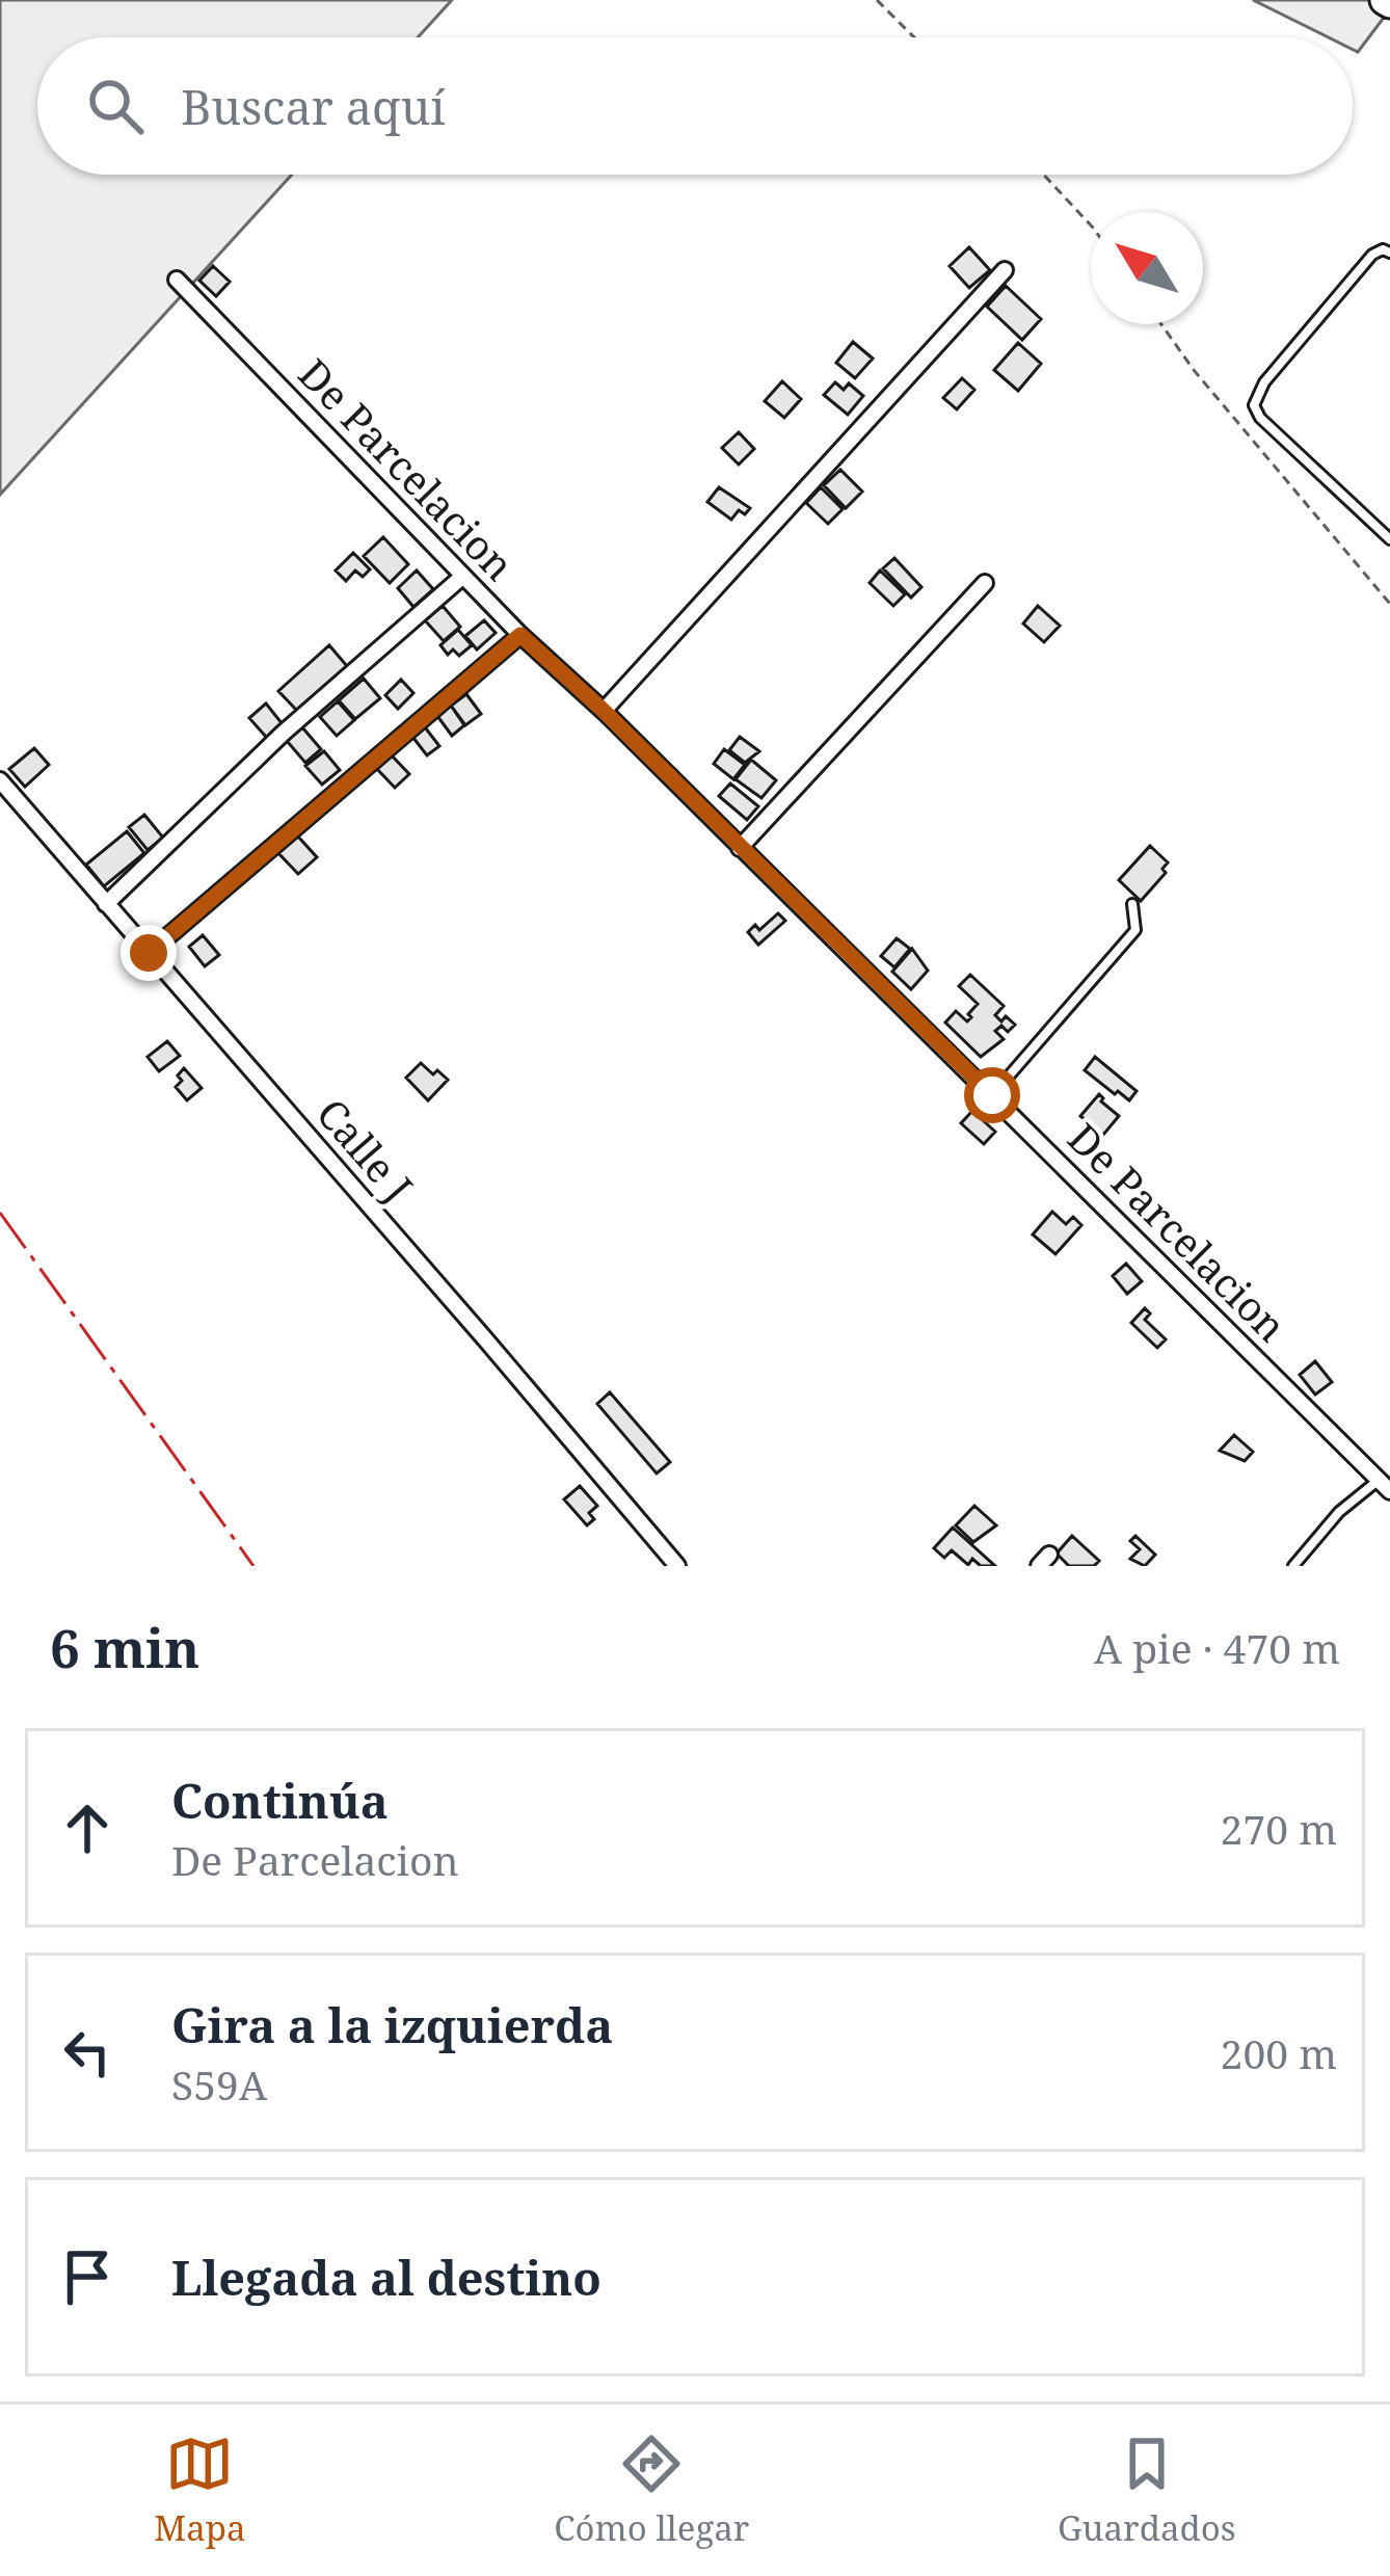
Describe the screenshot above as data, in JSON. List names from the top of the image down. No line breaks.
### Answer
{"streets":{"street":["De Parcelacion","Calle J"]},"north":"top left","page":{"search":"Buscar aquí","heading":["6 min","A pie · 470 m"],"list":[["Continúa","De Parcelacion","270 m"],["Gira a la izquierda","S59A","200 m"],"Llegada al destino"],"nav":["Mapa","Cómo llegar","Guardados"]}}
